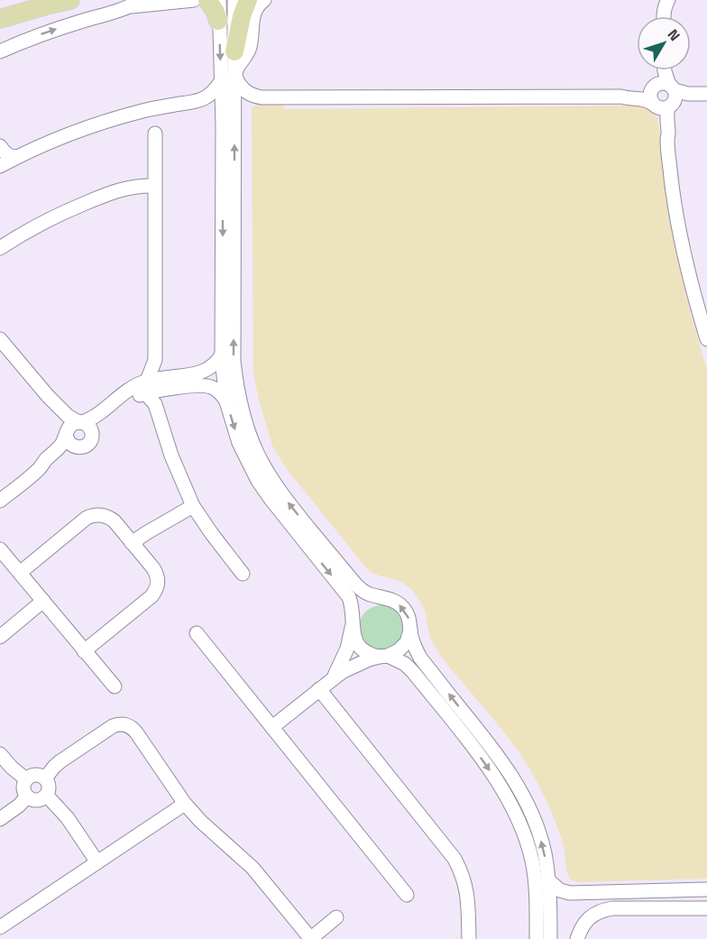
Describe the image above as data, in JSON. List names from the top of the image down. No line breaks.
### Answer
{"north":"top right"}
